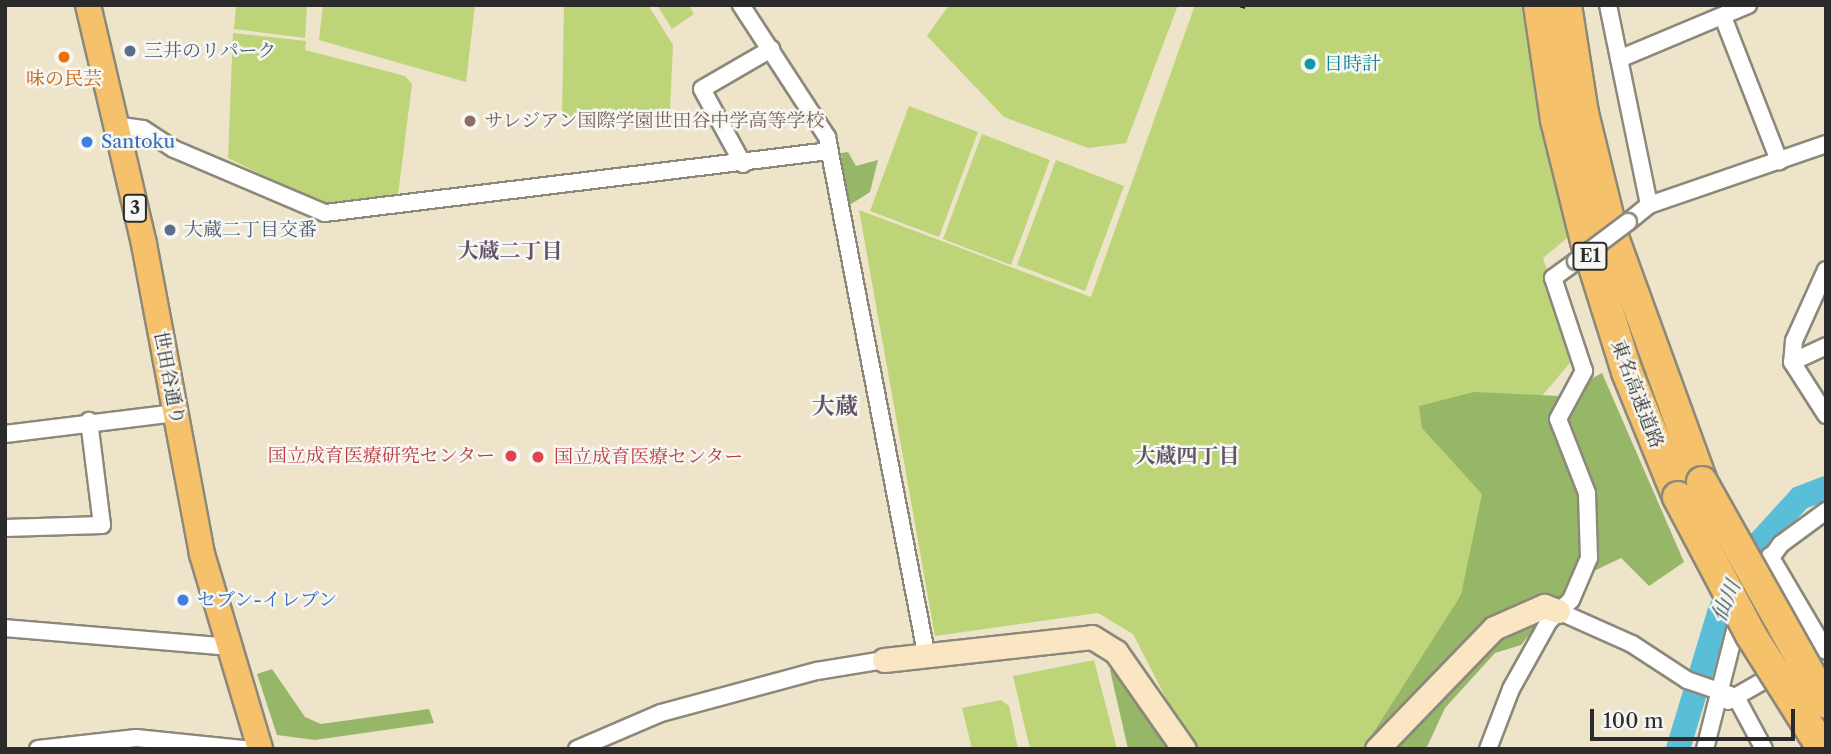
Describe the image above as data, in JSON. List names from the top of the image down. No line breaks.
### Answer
{"streets":{"highway":["E1","東名高速道路"],"main road":["3","世田谷通り"]},"districts":["大蔵二丁目","大蔵","大蔵四丁目"],"water":["仙川"],"places":["三井のリパーク","味の民芸","日時計","サレジアン国際学園世田谷中学高等学校","Santoku","大蔵二丁目交番","国立成育医療研究センター","国立成育医療センター","セブン-イレブン"],"scale_bar":"100 m"}
